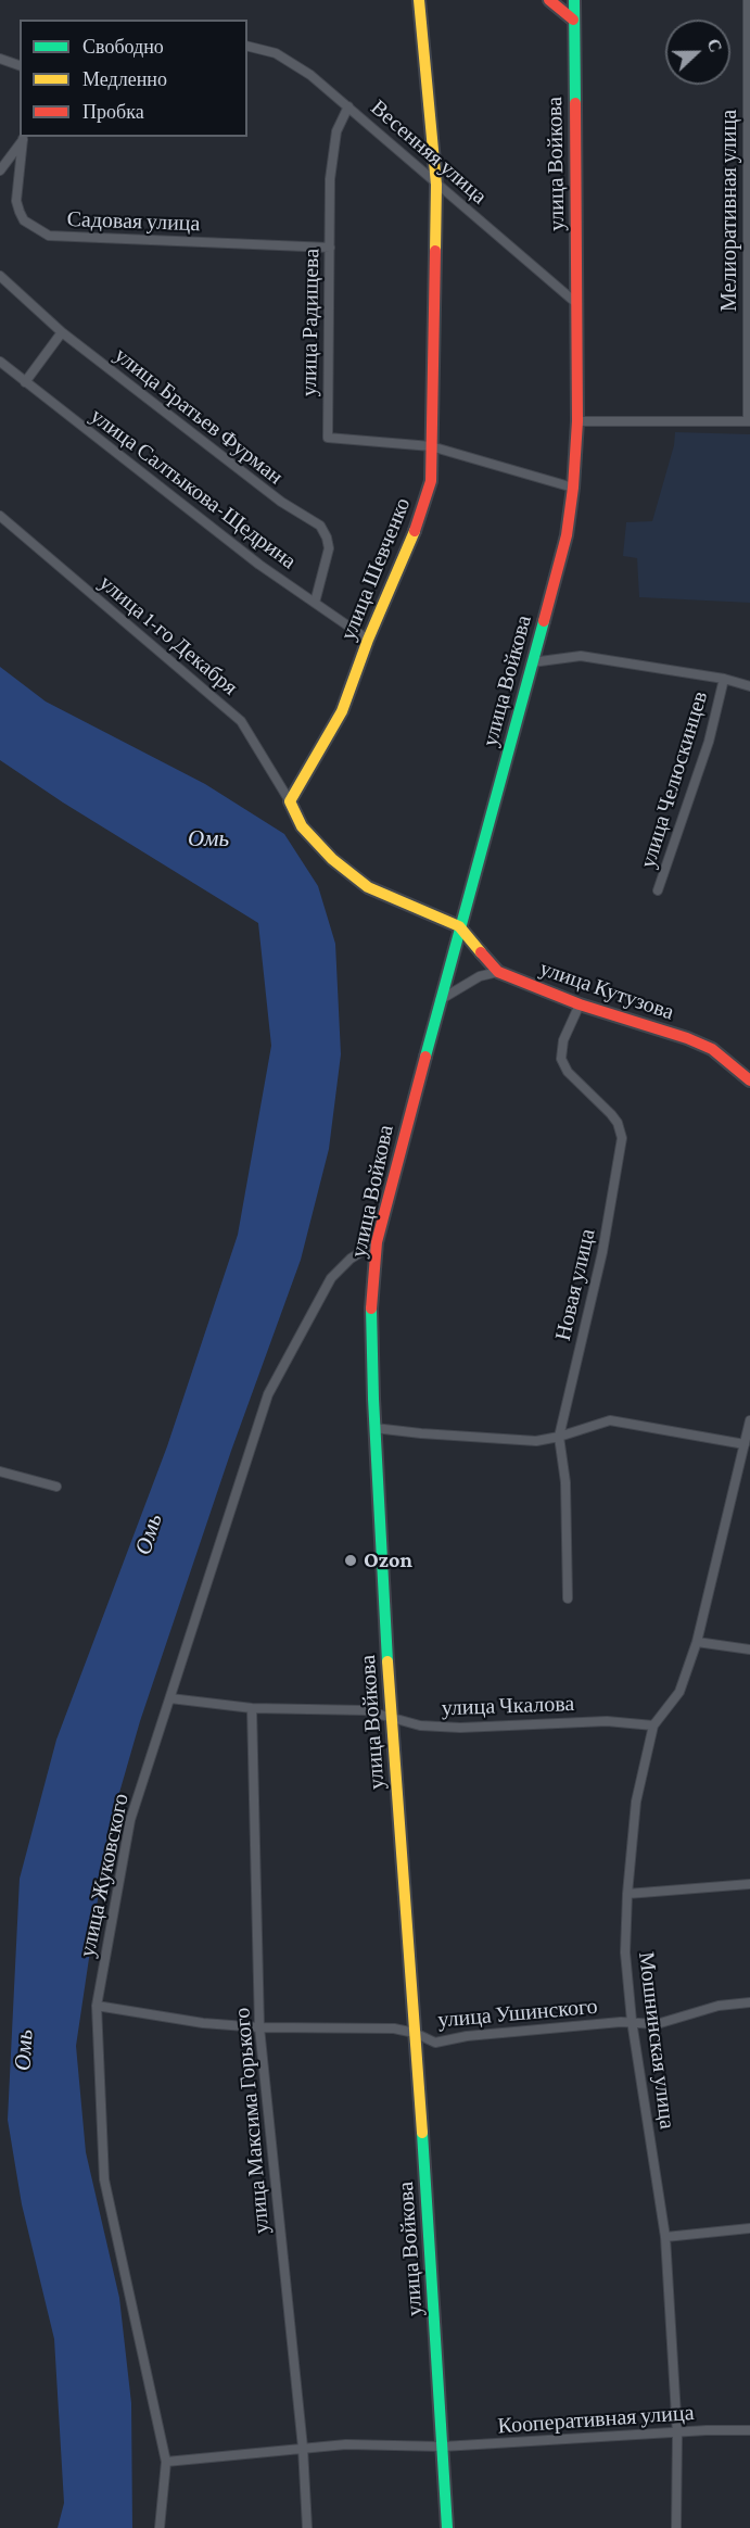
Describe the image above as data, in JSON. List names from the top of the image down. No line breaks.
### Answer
{"streets":{"main road":["улица Войкова","улица Шевченко","улица Кутузова"],"street":["Весенняя улица","Мелиоративная улица","Садовая улица","улица Радищева","улица Братьев Фурман","улица Салтыкова-Щедрина","улица 1-го Декабря","улица Челюскинцев","Новая улица","улица Чкалова","улица Жуковского","улица Ушинского","Мошнинская улица","улица Максима Горького","Кооперативная улица"]},"crossings":[["Весенняя улица","улица Войкова"],["Весенняя улица","улица Радищева"],["Весенняя улица","улица Шевченко"],["улица Войкова","улица Кутузова"],["улица Войкова","улица Чкалова"],["улица Войкова","улица Жуковского"],["улица Войкова","улица Ушинского"],["улица Войкова","Кооперативная улица"],["Садовая улица","улица Радищева"],["улица Радищева","улица Шевченко"],["улица Братьев Фурман","улица Салтыкова-Щедрина"],["улица Салтыкова-Щедрина","улица Шевченко"],["улица Шевченко","улица 1-го Декабря"],["улица Кутузова","Новая улица"],["улица Чкалова","улица Жуковского"],["улица Чкалова","Мошнинская улица"],["улица Чкалова","улица Максима Горького"],["улица Жуковского","улица Ушинского"],["улица Жуковского","Кооперативная улица"],["улица Ушинского","Мошнинская улица"],["улица Ушинского","улица Максима Горького"],["Мошнинская улица","Кооперативная улица"],["улица Максима Горького","Кооперативная улица"]],"water":["Омь"],"places":["Ozon"],"legend":["Свободно","Медленно","Пробка"],"north":"right"}
